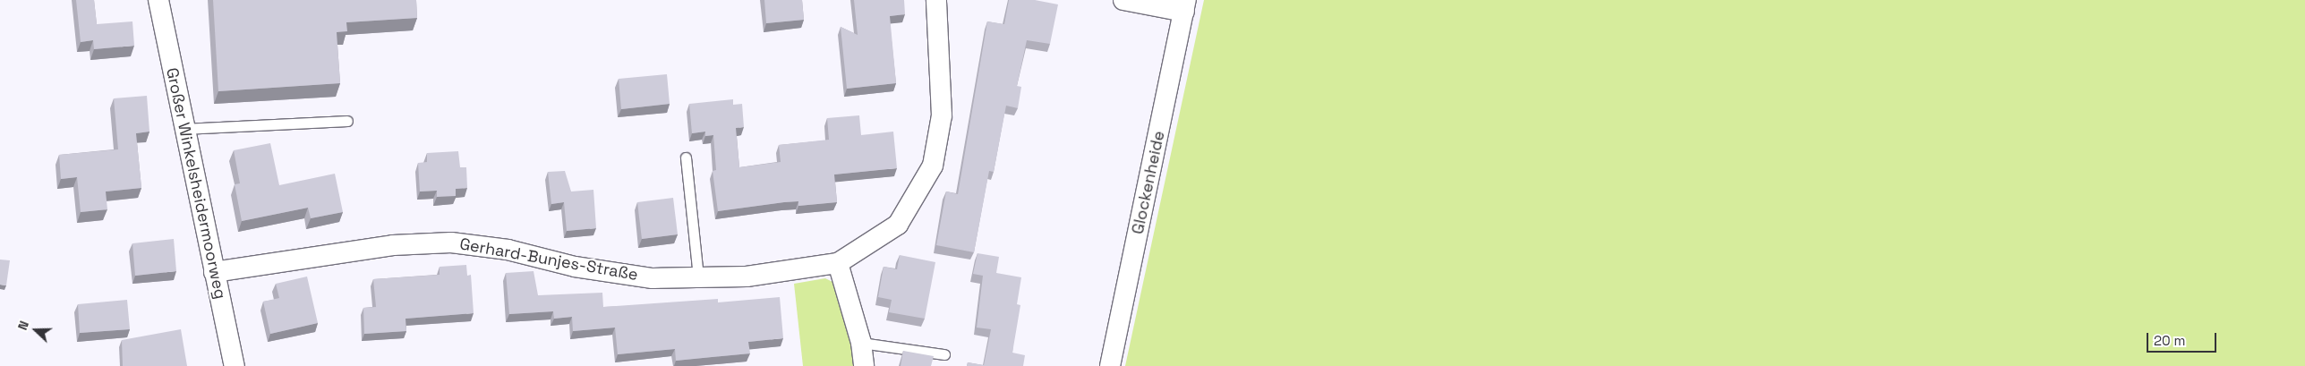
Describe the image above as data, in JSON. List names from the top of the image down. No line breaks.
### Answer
{"streets":{"street":["Glockenheide","Großer Winkelsheidermoorweg","Gerhard-Bunjes-Straße"]},"crossings":[["Großer Winkelsheidermoorweg","Gerhard-Bunjes-Straße"]],"scale_bar":"20 m","north":"left"}
